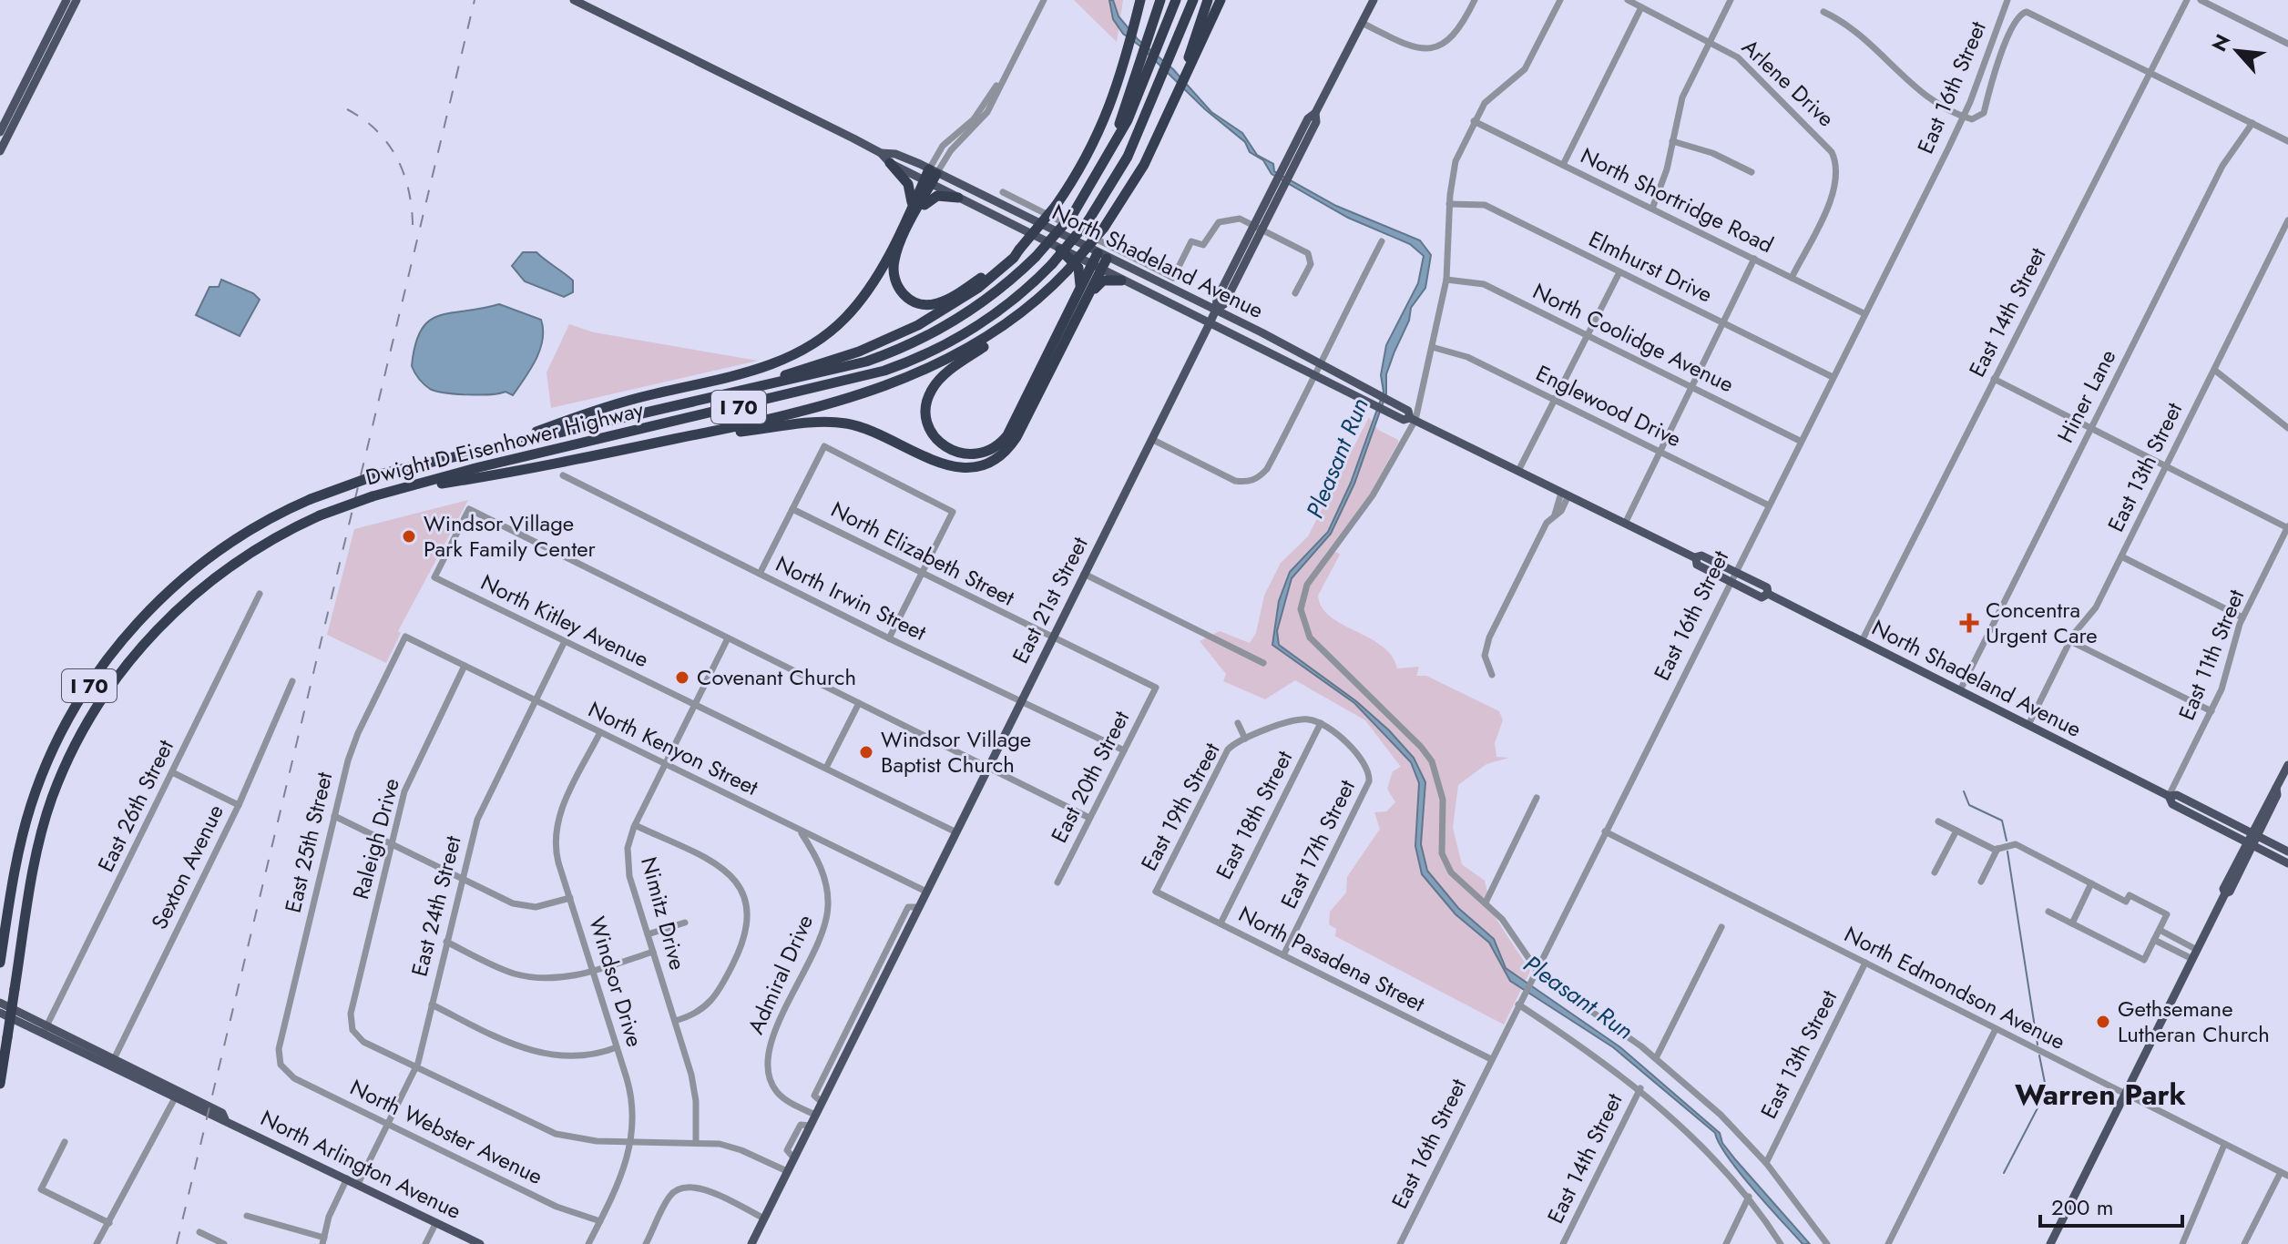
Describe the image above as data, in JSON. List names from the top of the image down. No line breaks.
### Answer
{"streets":{"highway":["I 70","Dwight D Eisenhower Highway"],"main road":["North Shadeland Avenue","East 21st Street","North Arlington Avenue"],"street":["Arlene Drive","East 16th Street","North Shortridge Road","Elmhurst Drive","East 14th Street","North Coolidge Avenue","Hiner Lane","Englewood Drive","East 13th Street","North Elizabeth Street","North Irwin Street","North Kitley Avenue","East 11th Street","North Kenyon Street","East 20th Street","East 26th Street","East 19th Street","East 18th Street","Raleigh Drive","East 25th Street","East 17th Street","Sexton Avenue","East 24th Street","Nimitz Drive","North Pasadena Street","Admiral Drive","Windsor Drive","North Edmondson Avenue","North Webster Avenue"]},"crossings":[["Arlene Drive","North Shortridge Road"],["East 16th Street","North Shortridge Road"],["East 16th Street","North Shadeland Avenue"],["East 16th Street","Elmhurst Drive"],["East 16th Street","North Coolidge Avenue"],["East 16th Street","Englewood Drive"],["East 16th Street","North Pasadena Street"],["East 16th Street","North Edmondson Avenue"],["North Shadeland Avenue","East 14th Street"],["North Shadeland Avenue","Hiner Lane"],["North Shadeland Avenue","East 13th Street"],["North Shadeland Avenue","East 21st Street"],["North Shadeland Avenue","East 11th Street"],["East 13th Street","North Edmondson Avenue"],["North Elizabeth Street","East 21st Street"],["North Elizabeth Street","East 20th Street"],["North Irwin Street","East 21st Street"],["North Irwin Street","East 20th Street"],["East 21st Street","North Kitley Avenue"],["East 21st Street","North Kenyon Street"],["East 21st Street","Admiral Drive"],["North Kitley Avenue","East 24th Street"],["North Kitley Avenue","Nimitz Drive"],["North Kenyon Street","Raleigh Drive"],["North Kenyon Street","East 25th Street"],["North Kenyon Street","East 24th Street"],["North Kenyon Street","Nimitz Drive"],["North Kenyon Street","Admiral Drive"],["North Kenyon Street","Windsor Drive"],["East 26th Street","North Arlington Avenue"],["East 19th Street","East 18th Street"],["East 19th Street","East 17th Street"],["East 19th Street","North Pasadena Street"],["East 18th Street","East 17th Street"],["East 18th Street","North Pasadena Street"],["Raleigh Drive","East 24th Street"],["East 25th Street","North Webster Avenue"],["East 17th Street","North Pasadena Street"],["Sexton Avenue","North Arlington Avenue"],["East 24th Street","North Webster Avenue"],["East 24th Street","North Arlington Avenue"],["Windsor Drive","North Webster Avenue"]],"districts":["Warren Park"],"water":["Pleasant Run"],"places":{"other":["Windsor Village Park Family Center","Covenant Church","Windsor Village Baptist Church","Gethsemane Lutheran Church"],"health":["Concentra Urgent Care"]},"scale_bar":"200 m","north":"top left"}
